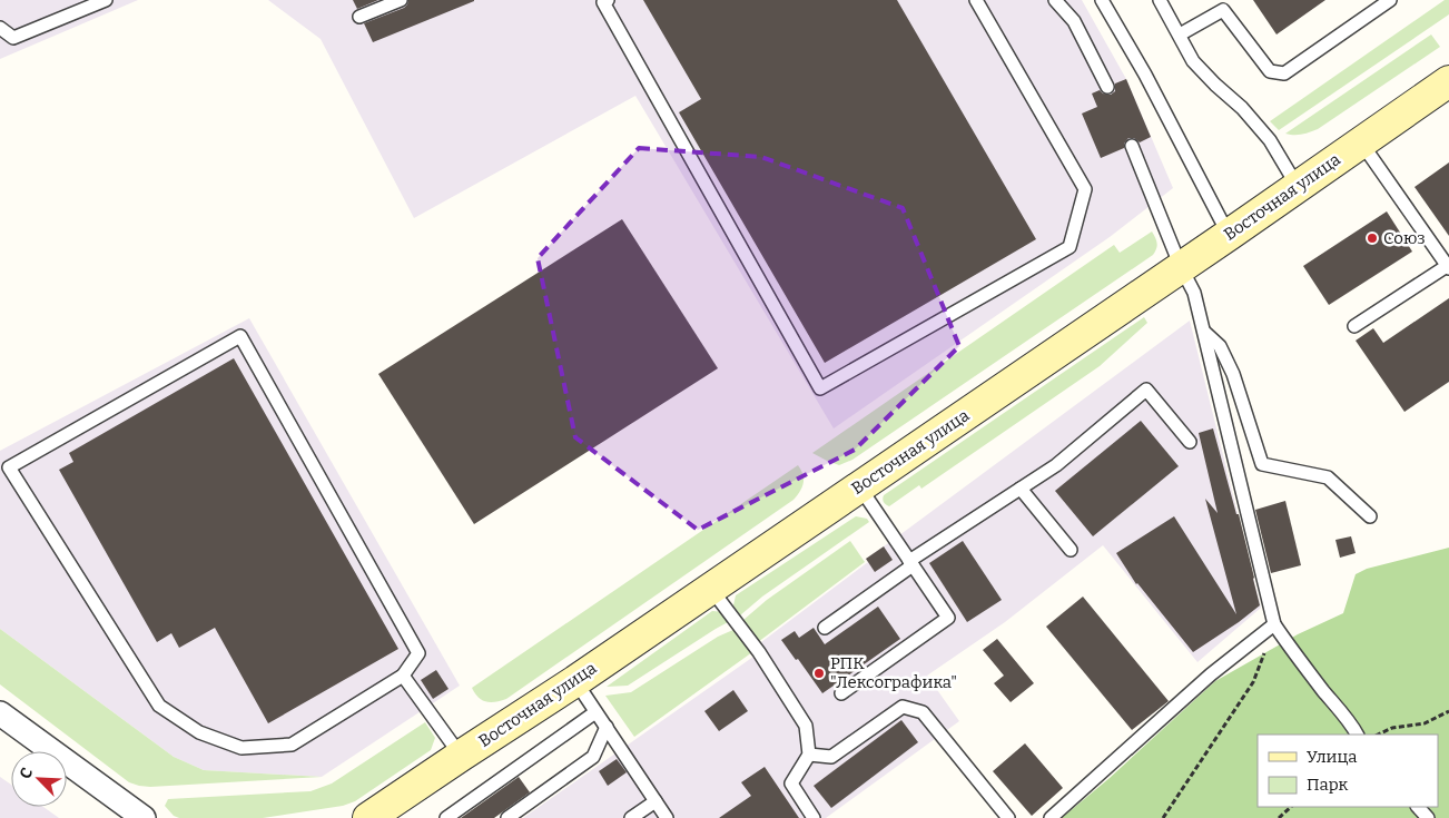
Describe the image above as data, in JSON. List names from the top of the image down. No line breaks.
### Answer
{"streets":{"street":["Восточная улица"]},"places":["Союз","РПК \"Лексографика\""],"legend":["Улица","Парк"],"north":"top left"}
